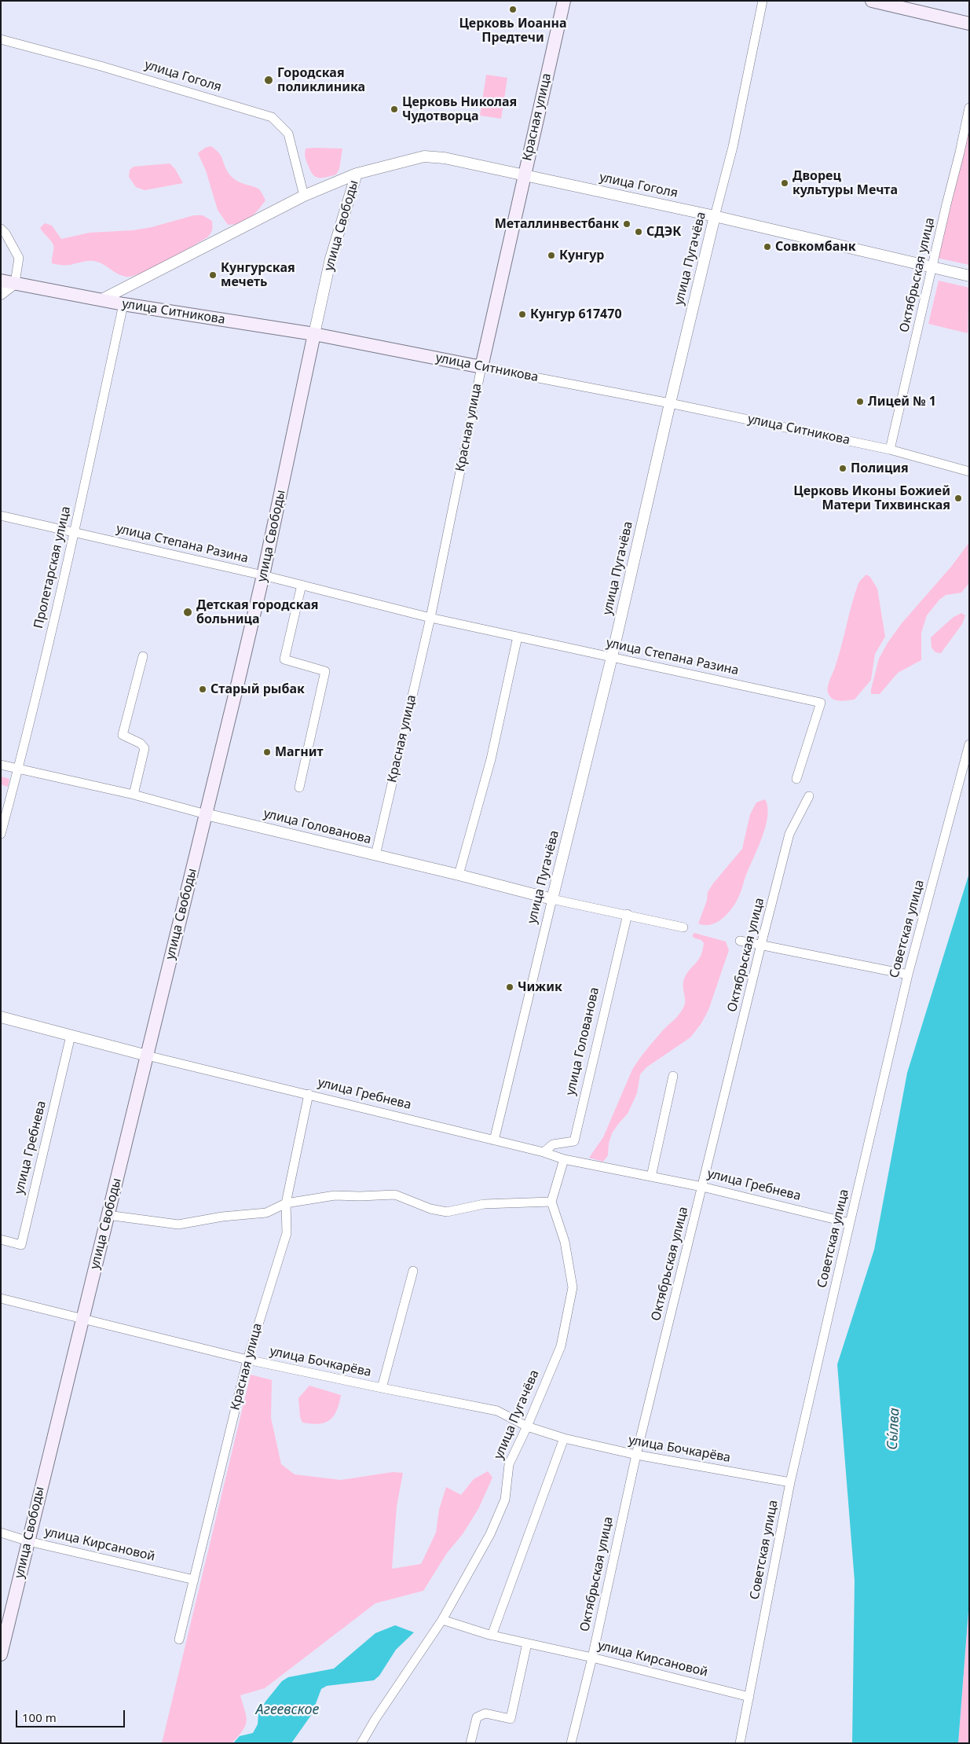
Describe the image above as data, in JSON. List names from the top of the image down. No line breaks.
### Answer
{"streets":{"main road":["Красная улица","улица Свободы","улица Ситникова"],"street":["улица Гоголя","улица Пугачёва","Октябрьская улица","улица Степана Разина","Пролетарская улица","улица Голованова","Советская улица","улица Гребнева","улица Бочкарёва","улица Кирсановой"]},"crossings":[["улица Гоголя","Красная улица"],["улица Гоголя","улица Свободы"],["улица Гоголя","улица Пугачёва"],["улица Гоголя","Октябрьская улица"],["улица Гоголя","улица Ситникова"],["Красная улица","улица Ситникова"],["Красная улица","улица Степана Разина"],["Красная улица","улица Голованова"],["Красная улица","улица Гребнева"],["Красная улица","улица Бочкарёва"],["Красная улица","улица Кирсановой"],["улица Свободы","улица Ситникова"],["улица Свободы","улица Степана Разина"],["улица Свободы","улица Голованова"],["улица Свободы","улица Гребнева"],["улица Свободы","улица Бочкарёва"],["улица Свободы","улица Кирсановой"],["улица Пугачёва","улица Ситникова"],["улица Пугачёва","улица Степана Разина"],["улица Пугачёва","улица Голованова"],["улица Пугачёва","улица Гребнева"],["улица Пугачёва","улица Бочкарёва"],["улица Пугачёва","улица Кирсановой"],["Октябрьская улица","улица Ситникова"],["Октябрьская улица","улица Гребнева"],["Октябрьская улица","улица Бочкарёва"],["Октябрьская улица","улица Кирсановой"],["улица Ситникова","Пролетарская улица"],["улица Степана Разина","Пролетарская улица"],["Пролетарская улица","улица Голованова"],["улица Голованова","улица Гребнева"],["Советская улица","улица Гребнева"],["Советская улица","улица Бочкарёва"],["Советская улица","улица Кирсановой"]],"water":["Сы́лва","Агеевское"],"places":["Церковь Иоанна Предтечи","Городская поликлиника","Церковь Николая Чудотворца","Дворец культуры Мечта","Металлинвестбанк","СДЭК","Совкомбанк","Кунгур","Кунгурская мечеть","Кунгур 617470","Лицей № 1","Полиция","Церковь Иконы Божией Матери Тихвинская","Детская городская больница","Старый рыбак","Магнит","Чижик"],"scale_bar":"100 m"}
